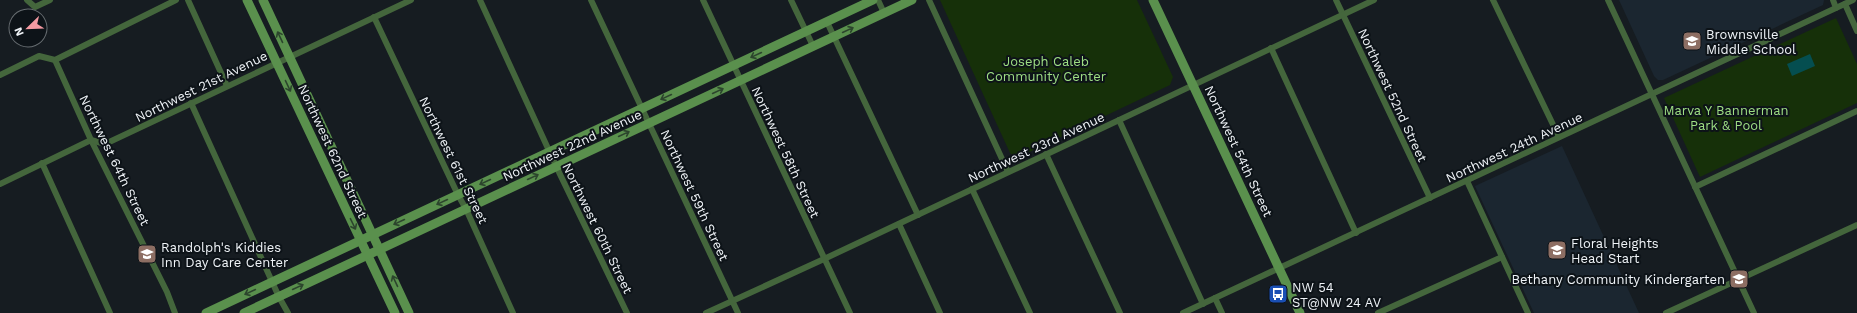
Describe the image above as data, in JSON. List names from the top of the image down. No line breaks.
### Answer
{"streets":{"main road":["Northwest 22nd Avenue","Northwest 62nd Street","Northwest 54th Street"],"street":["Northwest 21st Avenue","Northwest 52nd Street","Northwest 23rd Avenue","Northwest 24th Avenue","Northwest 58th Street","Northwest 64th Street","Northwest 61st Street","Northwest 59th Street","Northwest 60th Street"]},"crossings":[["Northwest 21st Avenue","Northwest 62nd Street"],["Northwest 21st Avenue","Northwest 64th Street"],["Northwest 21st Avenue","Northwest 61st Street"],["Northwest 52nd Street","Northwest 23rd Avenue"],["Northwest 52nd Street","Northwest 24th Avenue"],["Northwest 22nd Avenue","Northwest 62nd Street"],["Northwest 22nd Avenue","Northwest 58th Street"],["Northwest 22nd Avenue","Northwest 61st Street"],["Northwest 22nd Avenue","Northwest 59th Street"],["Northwest 22nd Avenue","Northwest 60th Street"],["Northwest 23rd Avenue","Northwest 54th Street"],["Northwest 23rd Avenue","Northwest 58th Street"],["Northwest 23rd Avenue","Northwest 59th Street"],["Northwest 24th Avenue","Northwest 54th Street"]],"parks":["Joseph Caleb Community Center","Marva Y Bannerman Park & Pool"],"places":{"school or university":["Brownsville Middle School","Floral Heights Head Start","Randolph's Kiddies Inn Day Care Center","Bethany Community Kindergarten"],"bus stop":["NW 54 ST@NW 24 AV"]},"north":"bottom left"}
